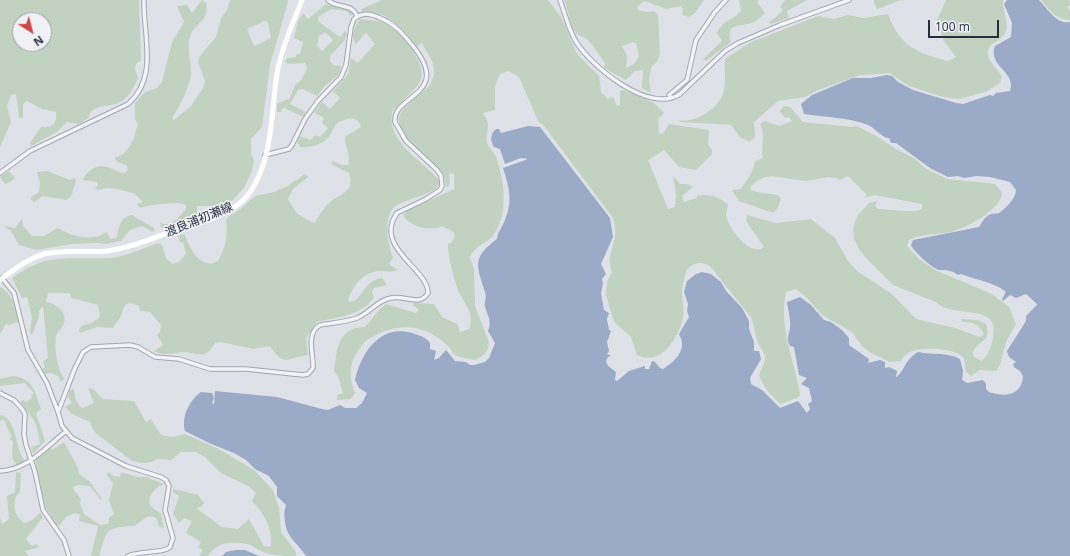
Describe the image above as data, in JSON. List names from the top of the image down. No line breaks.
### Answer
{"streets":{"main road":["渡良浦初瀬線"]},"scale_bar":"100 m","north":"bottom right"}
